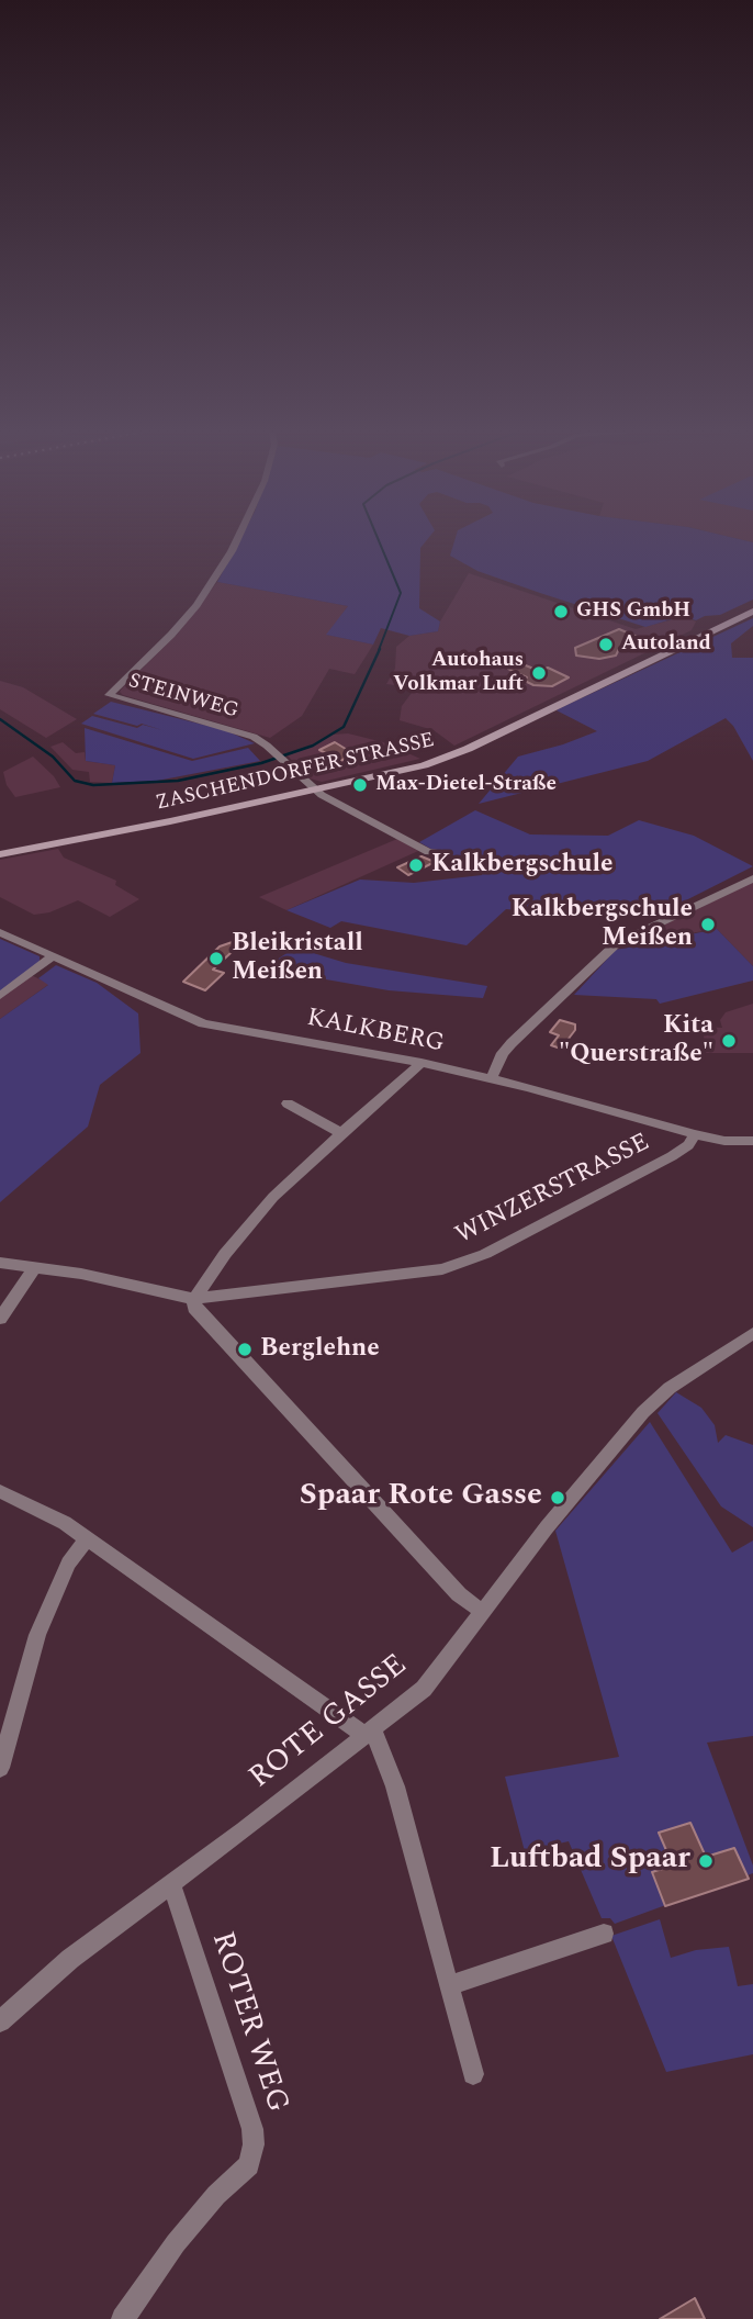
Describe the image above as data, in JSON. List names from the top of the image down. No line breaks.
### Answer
{"streets":{"street":["STEINWEG","ZASCHENDORFER STRASSE","KALKBERG","WINZERSTRASSE","ROTE GASSE","ROTER WEG"]},"crossings":[["STEINWEG","ZASCHENDORFER STRASSE"],["KALKBERG","WINZERSTRASSE"],["ROTE GASSE","ROTER WEG"]],"places":["GHS GmbH","Autoland","Autohaus Volkmar Luft","Max-Dietel-Straße","Kalkbergschule","Kalkbergschule Meißen","Bleikristall Meißen","Kita \"Querstraße\"","Berglehne","Spaar Rote Gasse","Luftbad Spaar"]}
